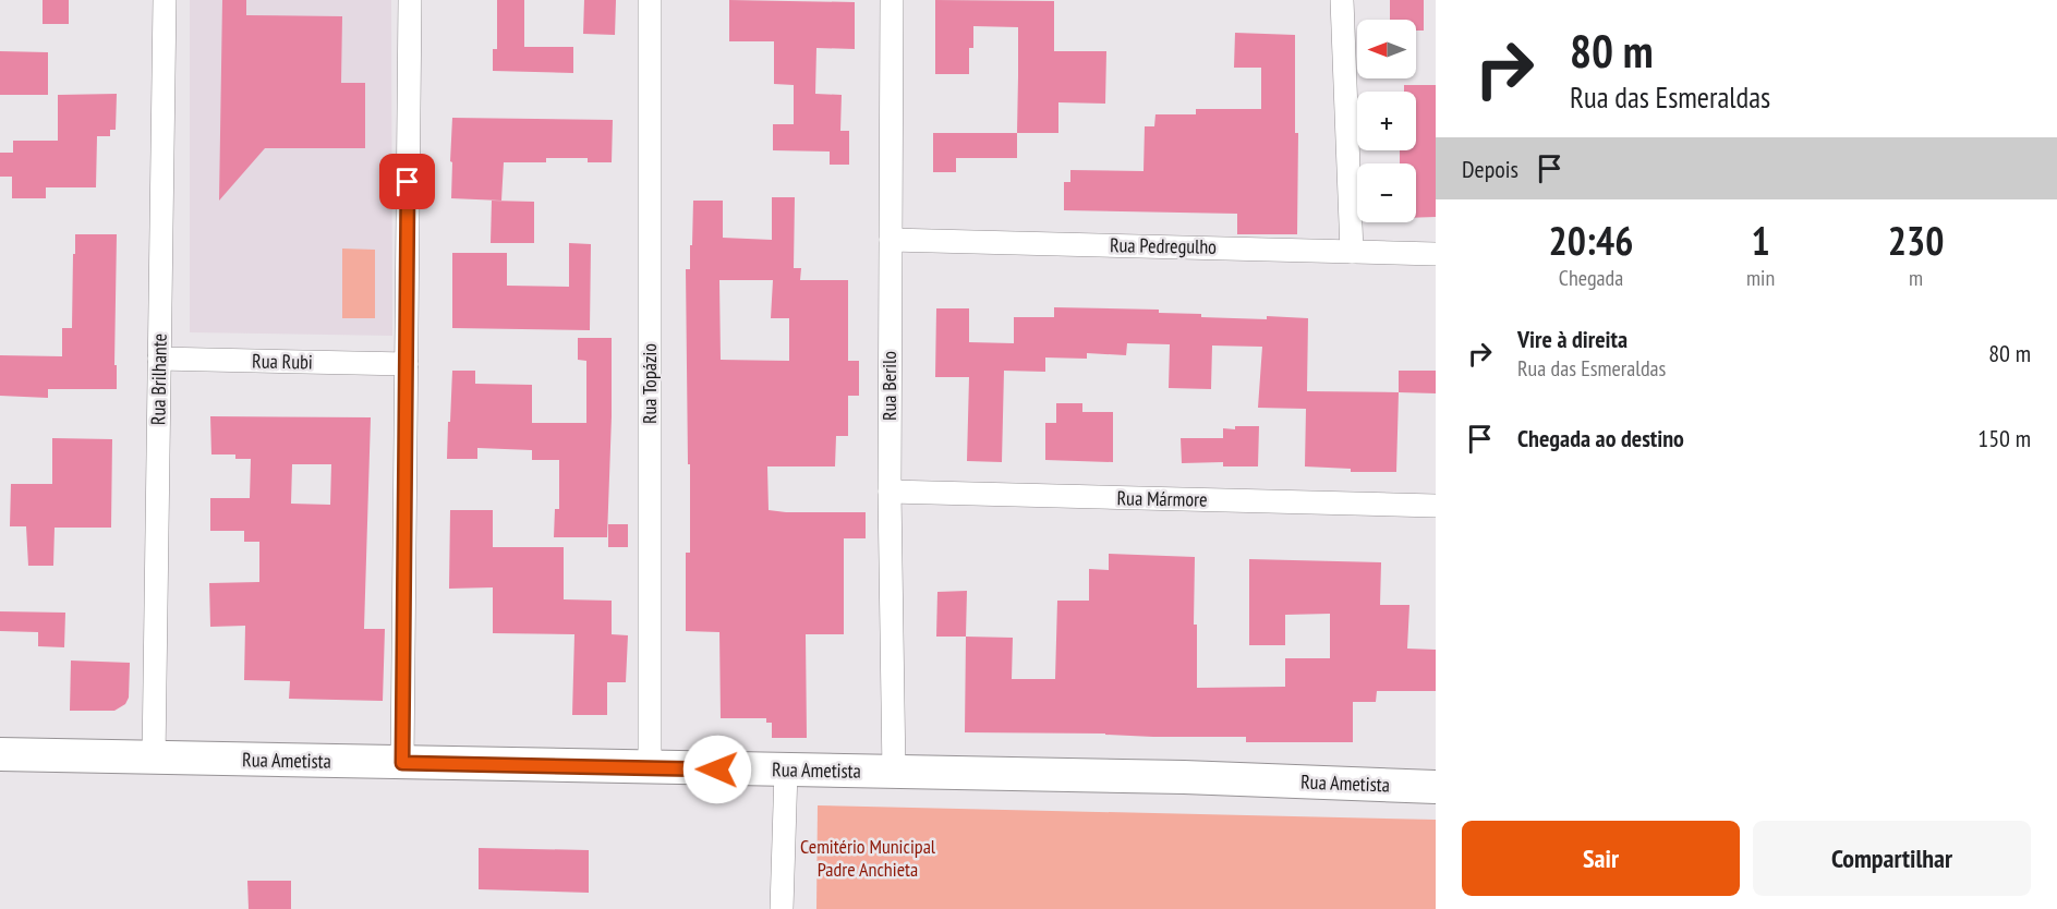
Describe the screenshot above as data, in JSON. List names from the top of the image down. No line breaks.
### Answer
{"streets":{"street":["Rua Pedregulho","Rua Rubi","Rua Brilhante","Rua Topázio","Rua Berilo","Rua Mármore","Rua Ametista"]},"crossings":[["Rua Pedregulho","Rua Berilo"],["Rua Rubi","Rua Brilhante"],["Rua Brilhante","Rua Ametista"],["Rua Topázio","Rua Ametista"],["Rua Berilo","Rua Mármore"],["Rua Berilo","Rua Ametista"]],"parks":["Cemitério Municipal Padre Anchieta"],"north":"left","page":{"turn":["80 m","Rua das Esmeraldas"],"map_buttons":["+","−"],"then":"Depois","eta":["20:46","Chegada","1","min","230","m"],"list":[{"name":"Vire à direita","note":"Rua das Esmeraldas","value":"80 m"},{"name":"Chegada ao destino","value":"150 m"}],"buttons":["Sair","Compartilhar"]}}
